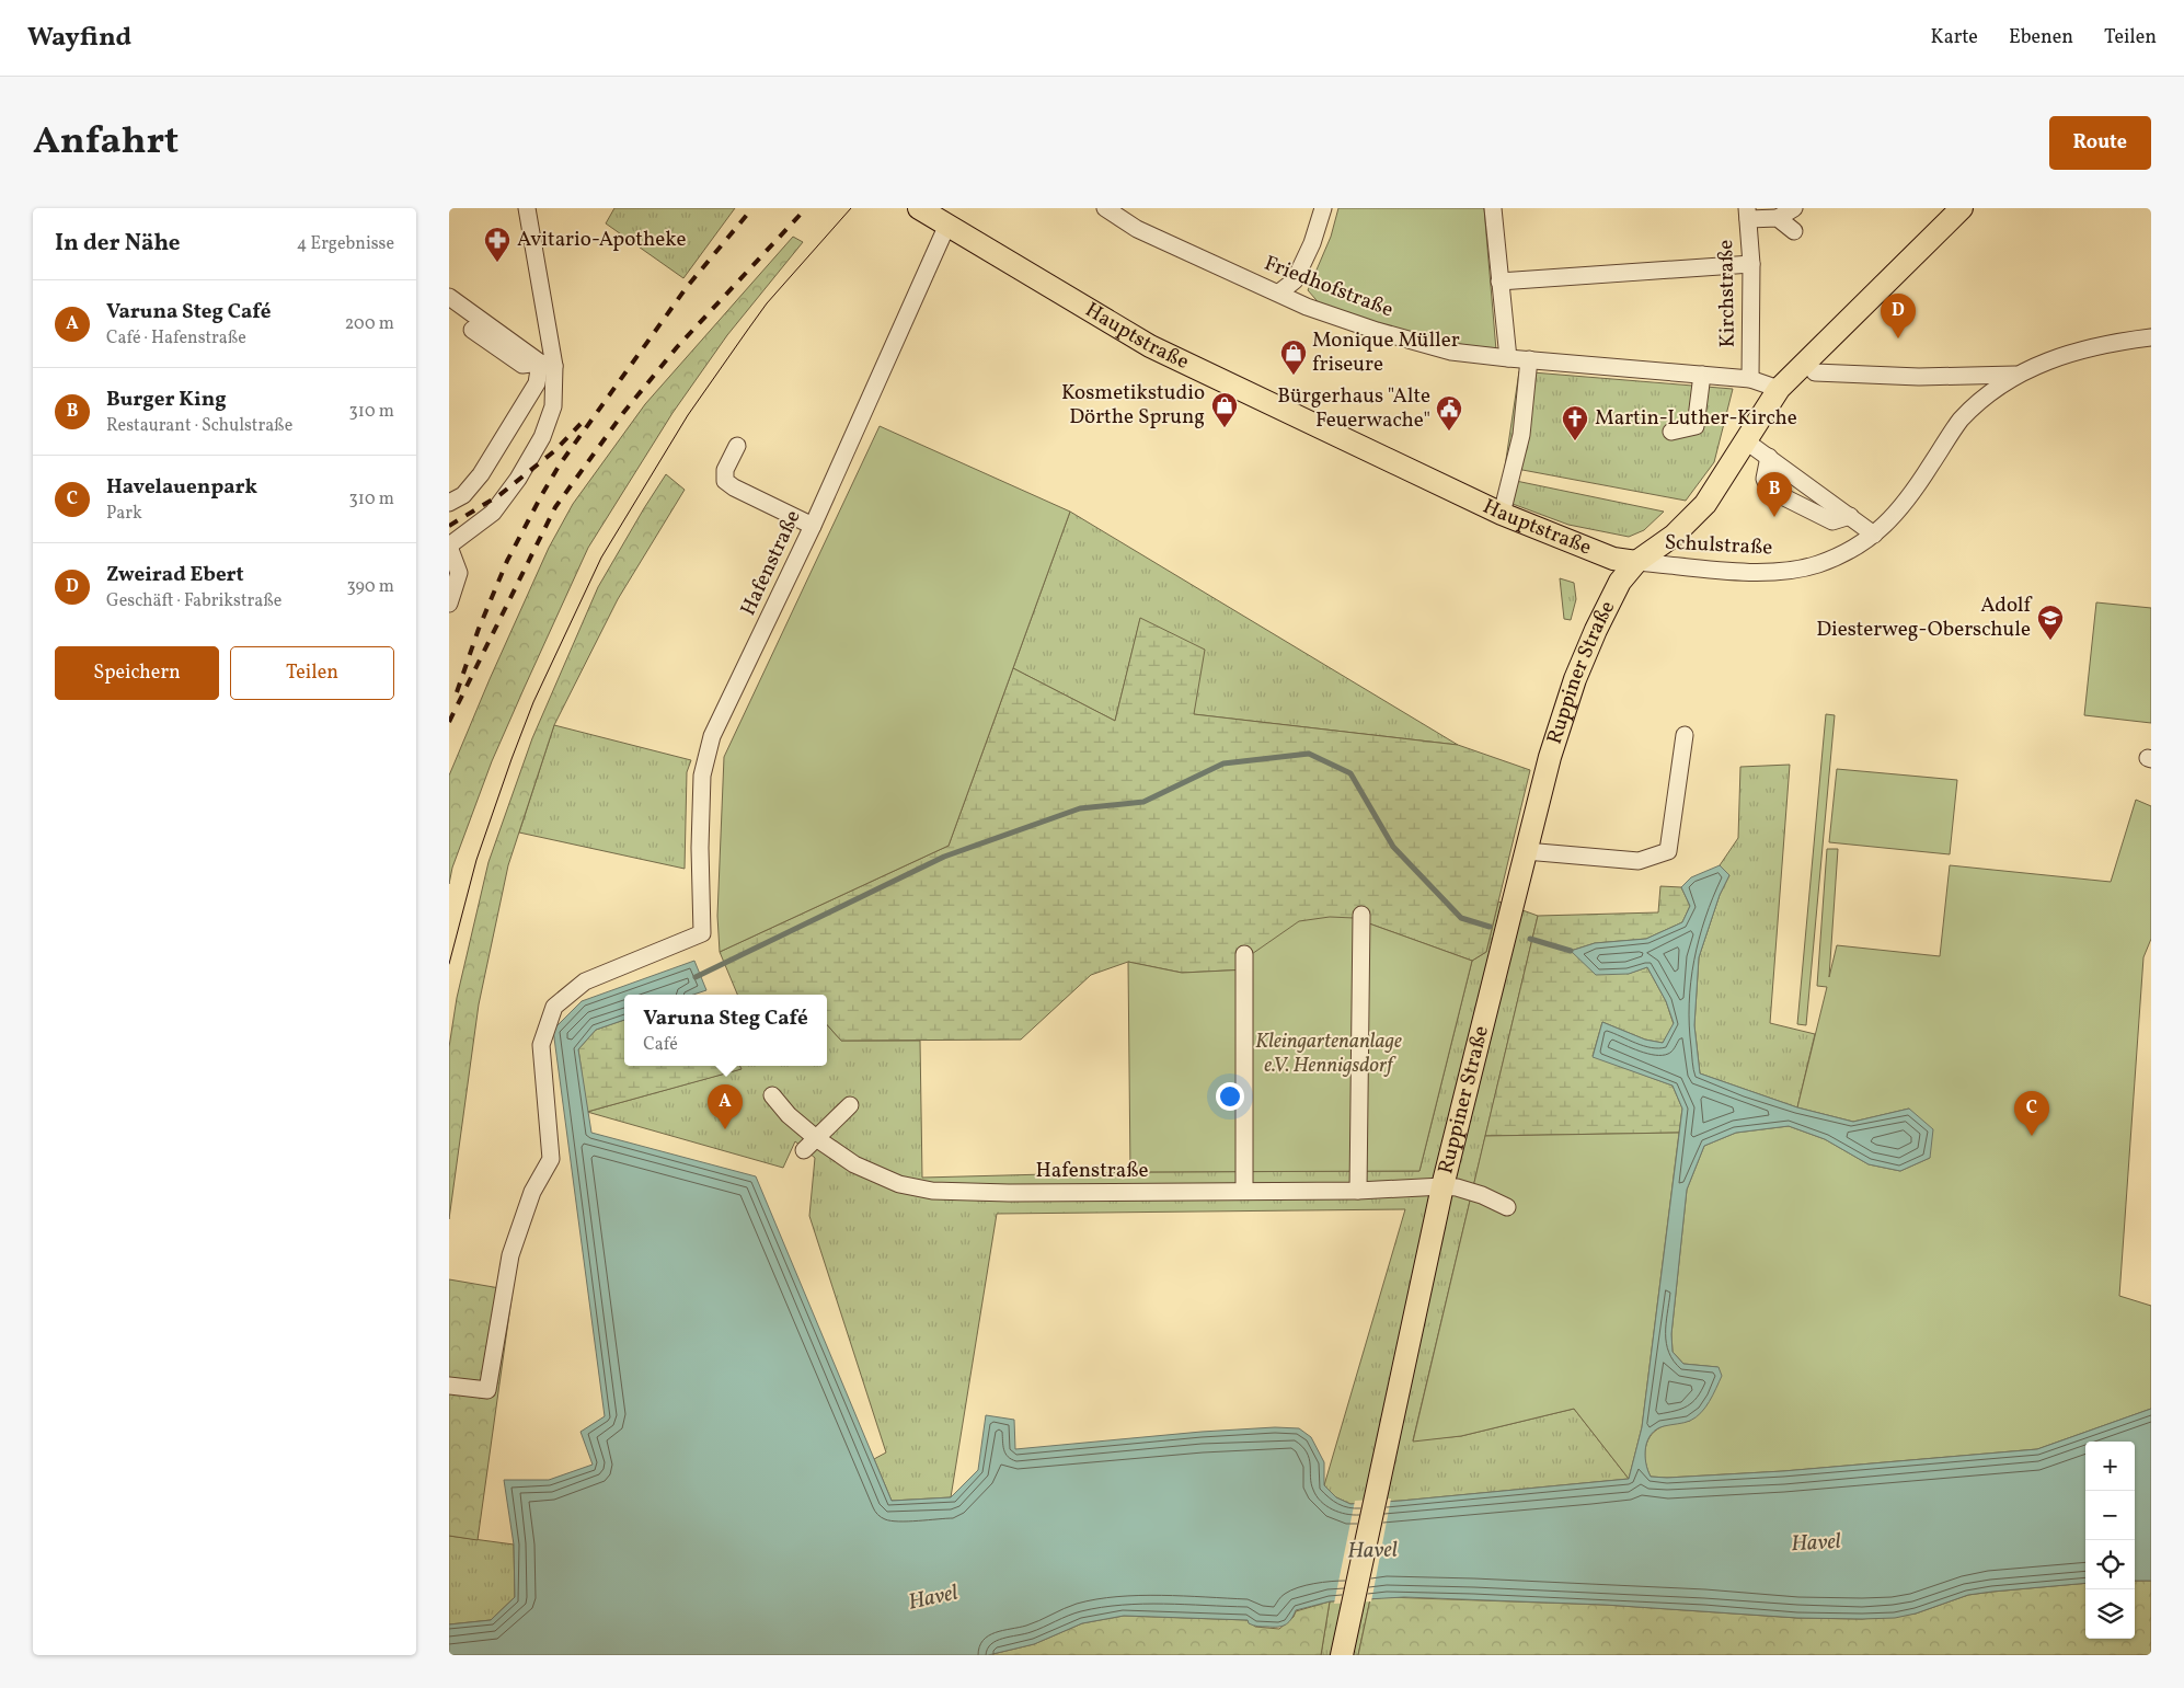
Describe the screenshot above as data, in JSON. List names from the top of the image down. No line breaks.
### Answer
{"streets":{"main road":["Hauptstraße","Ruppiner Straße"],"street":["Friedhofstraße","Kirchstraße","Schulstraße","Hafenstraße"]},"crossings":[["Friedhofstraße","Kirchstraße"],["Friedhofstraße","Ruppiner Straße"],["Hauptstraße","Schulstraße"],["Hauptstraße","Hafenstraße"],["Hauptstraße","Ruppiner Straße"],["Schulstraße","Ruppiner Straße"],["Hafenstraße","Ruppiner Straße"]],"water":["Havel"],"parks":["Kleingartenanlage e.V. Hennigsdorf"],"places":{"pharmacy":["Avitario-Apotheke"],"shop":["Monique Müller friseure","Kosmetikstudio Dörthe Sprung"],"public building":["Bürgerhaus \"Alte Feuerwache\""],"church":["Martin-Luther-Kirche"],"school or university":["Adolf Diesterweg-Oberschule"]},"page":{"header":"Wayfind","nav":["Karte","Ebenen","Teilen"],"title":"Anfahrt","buttons":["Route",["Speichern","Teilen"]],"heading":["In der Nähe","4 Ergebnisse"],"list":[{"mark":"A","name":"Varuna Steg Café","note":"Café · Hafenstraße","value":"200 m"},{"mark":"B","name":"Burger King","note":"Restaurant · Schulstraße","value":"310 m"},{"mark":"C","name":"Havelauenpark","note":"Park","value":"310 m"},{"mark":"D","name":"Zweirad Ebert","note":"Geschäft · Fabrikstraße","value":"390 m"}],"pins":["D","B","A","C"],"popup":["Varuna Steg Café","Café"],"map_buttons":["+","−"]}}
